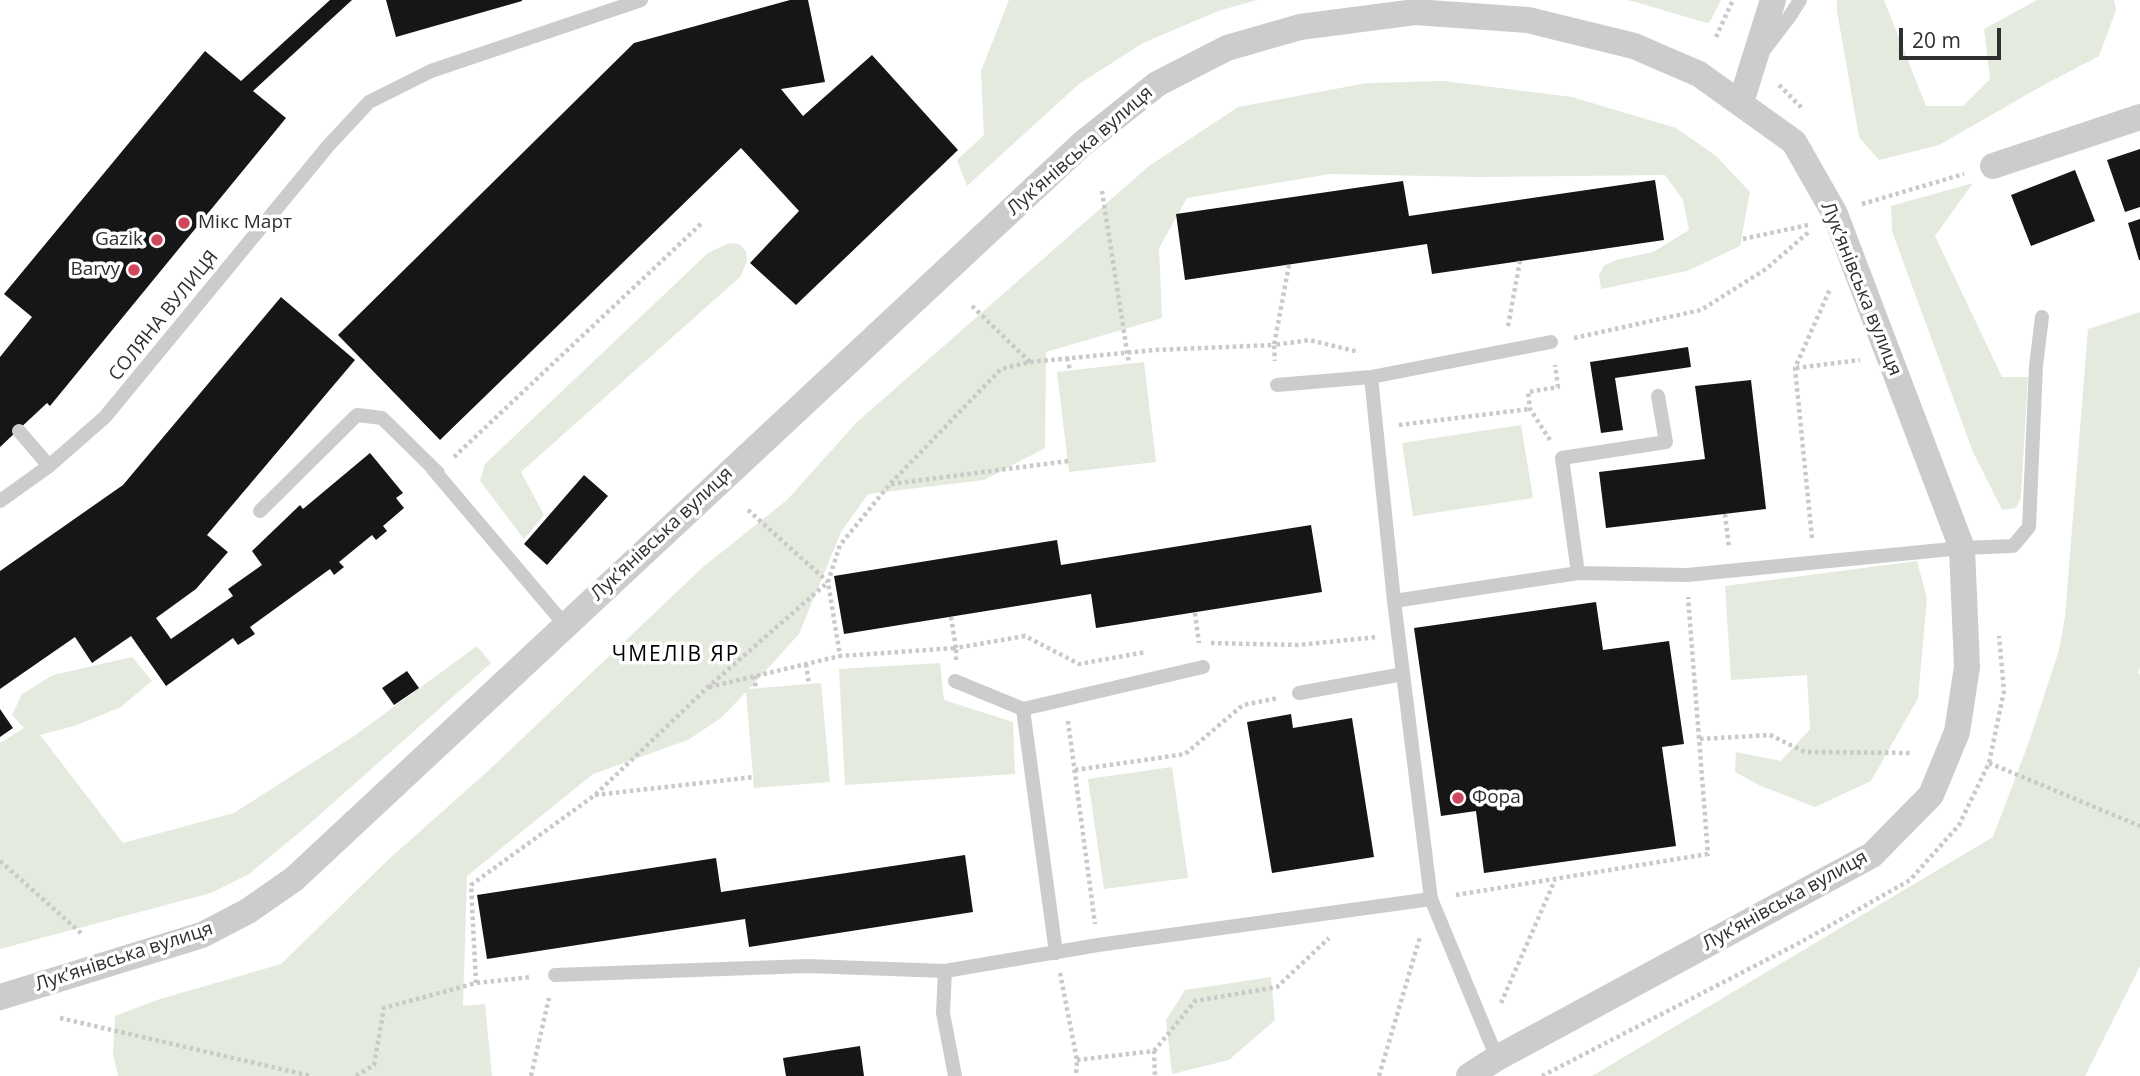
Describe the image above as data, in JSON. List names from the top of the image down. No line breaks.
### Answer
{"streets":{"street":["Лукʼянівська вулиця"],"lane":["СОЛЯНА ВУЛИЦЯ"]},"districts":["ЧМЕЛІВ ЯР"],"places":["Мікс Март","Gazik","Barvy","Фора"],"scale_bar":"20 m"}
